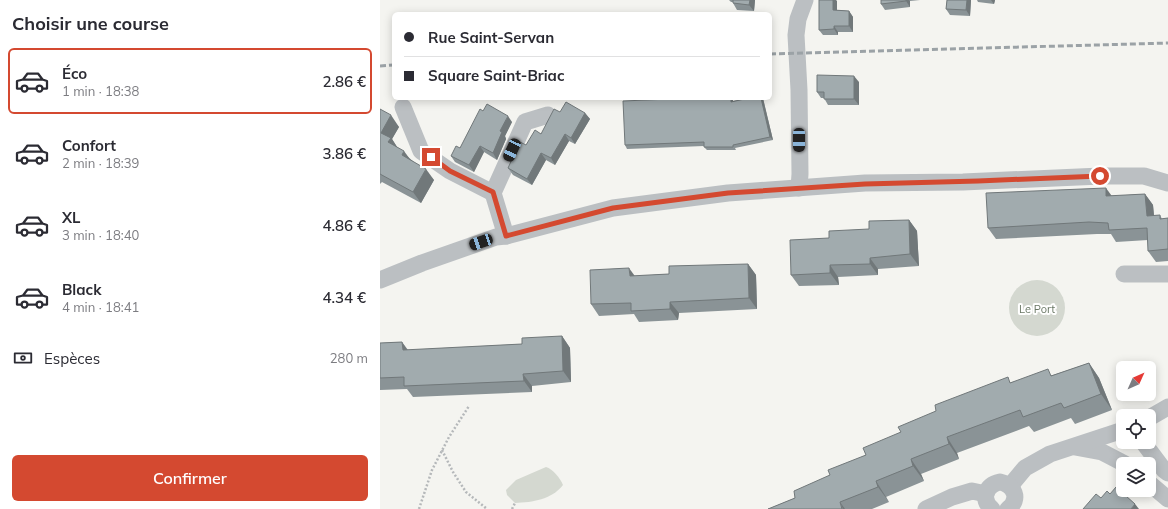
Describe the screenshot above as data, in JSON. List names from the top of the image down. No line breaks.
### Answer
{"parks":["Le Port"],"north":"top right","page":{"heading":"Choisir une course","banner":["Rue Saint-Servan","Square Saint-Briac"],"list":[{"name":"Éco","note":"1 min · 18:38","value":"2.86 €"},{"name":"Confort","note":"2 min · 18:39","value":"3.86 €"},{"name":"XL","note":"3 min · 18:40","value":"4.86 €"},{"name":"Black","note":"4 min · 18:41","value":"4.34 €"}],"pay":["Espèces","280 m"],"buttons":"Confirmer"}}
